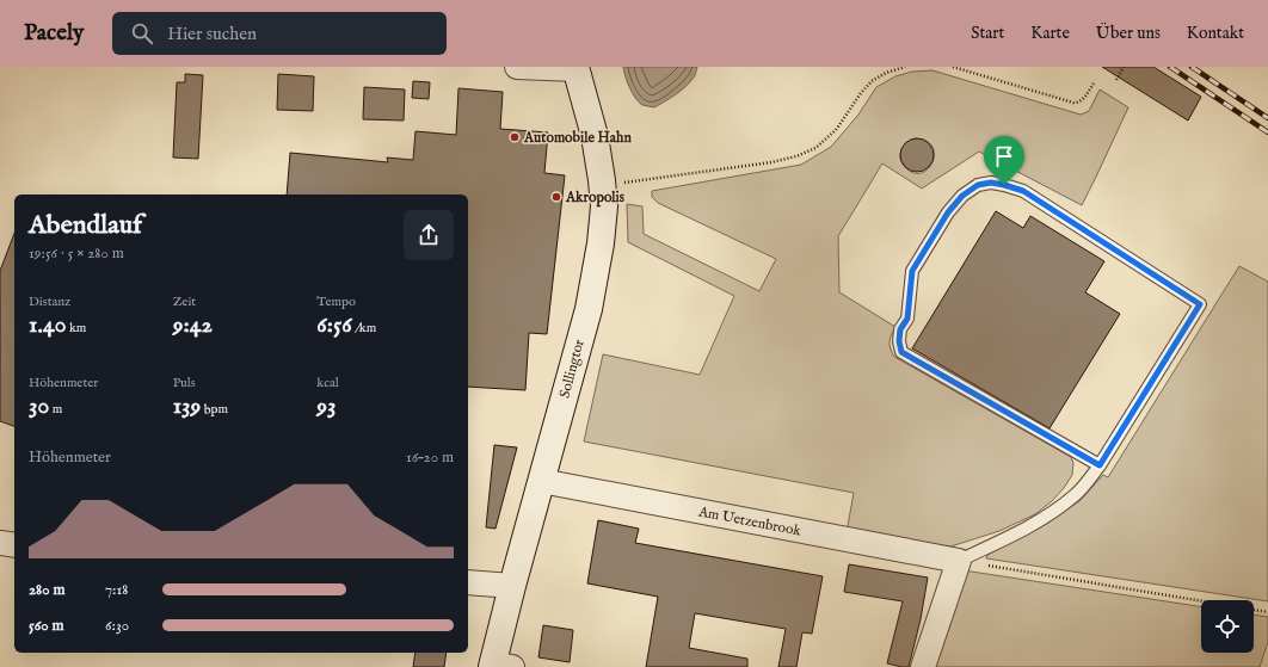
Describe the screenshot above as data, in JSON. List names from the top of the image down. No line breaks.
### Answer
{"streets":{"main road":["Sollingtor"],"street":["Am Uetzenbrook"]},"crossings":[["Sollingtor","Am Uetzenbrook"]],"places":["Automobile Hahn","Akropolis"],"page":{"header":"Pacely","search":"Hier suchen","nav":["Start","Karte","Über uns","Kontakt"],"heading":["Abendlauf","19:56 · 5 × 280 m"],"stats":[["Distanz","1.40 km"],["Zeit","9:42"],["Tempo","6:56 /km"],["Höhenmeter","30 m"],["Puls","139 bpm"],["kcal","93"]],"chart":["Höhenmeter","16–20 m"],"list":[{"name":"280 m","note":"7:18"},{"name":"560 m","note":"6:30"}]}}
